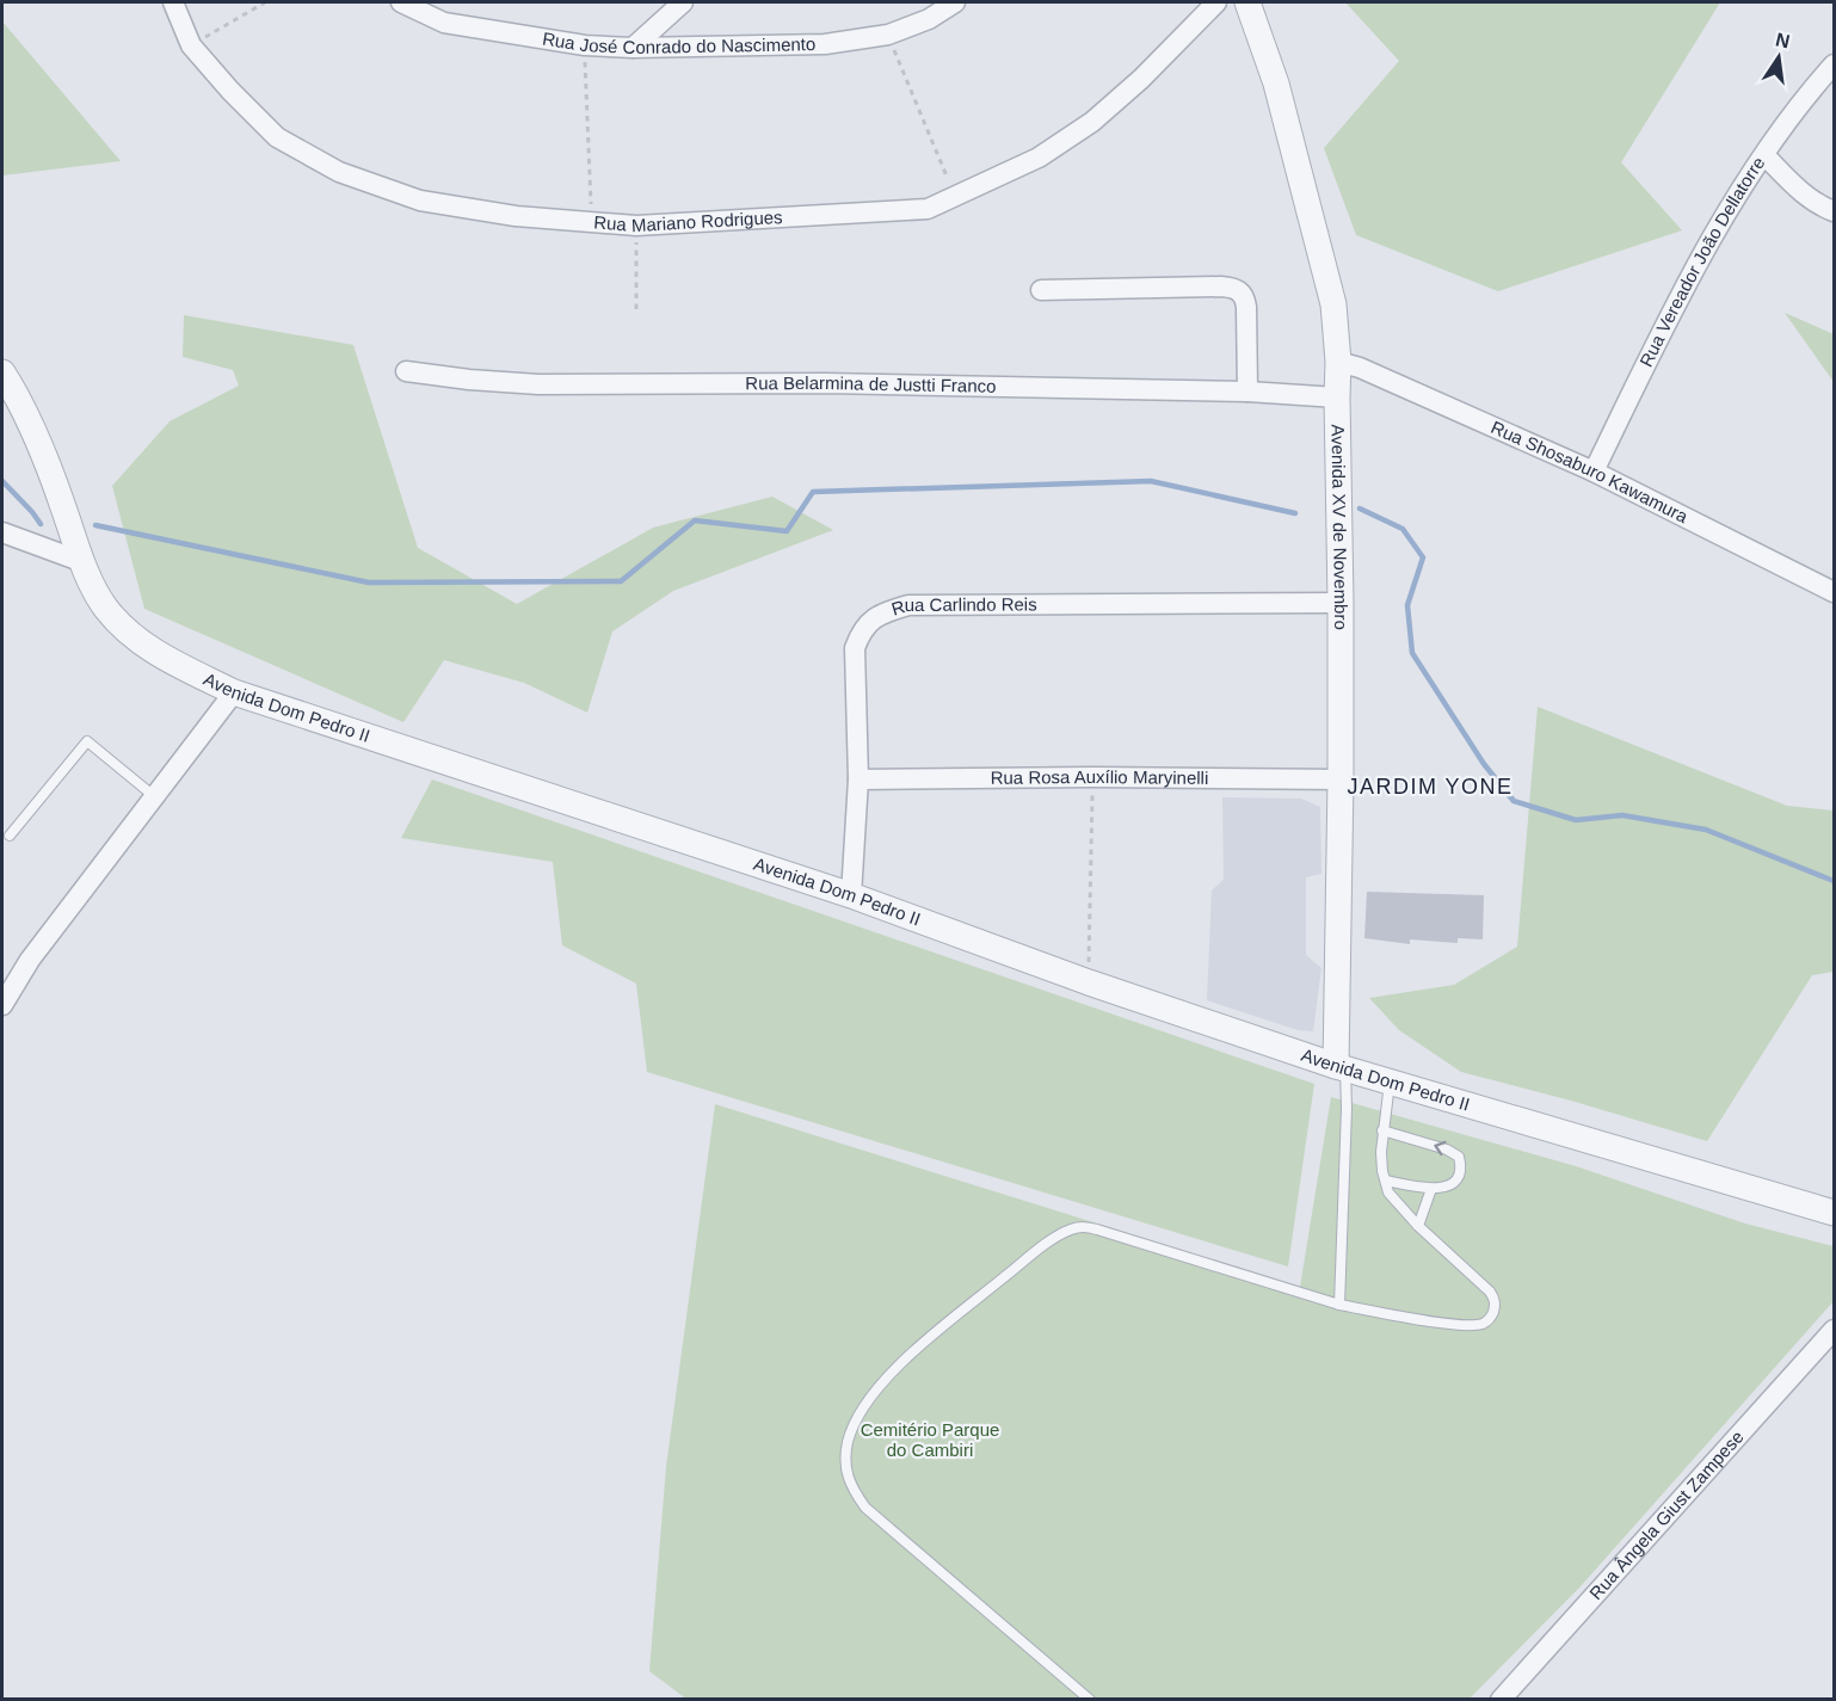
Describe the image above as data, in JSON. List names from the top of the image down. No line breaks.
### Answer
{"streets":{"street":["Rua José Conrado do Nascimento","Rua Mariano Rodrigues","Rua Vereador João Dellatorre","Rua Belarmina de Justti Franco","Rua Shosaburo Kawamura","Avenida XV de Novembro","Rua Carlindo Reis","Avenida Dom Pedro II","Rua Rosa Auxílio Maryinelli","Rua Ângela Giust Zampese"]},"crossings":[["Rua Vereador João Dellatorre","Rua Shosaburo Kawamura"],["Rua Belarmina de Justti Franco","Avenida XV de Novembro"],["Rua Shosaburo Kawamura","Avenida XV de Novembro"],["Avenida XV de Novembro","Rua Carlindo Reis"],["Avenida XV de Novembro","Avenida Dom Pedro II"],["Avenida XV de Novembro","Rua Rosa Auxílio Maryinelli"],["Rua Carlindo Reis","Avenida Dom Pedro II"],["Rua Carlindo Reis","Rua Rosa Auxílio Maryinelli"]],"districts":["JARDIM YONE"],"parks":["Cemitério Parque do Cambiri"],"north":"top"}
